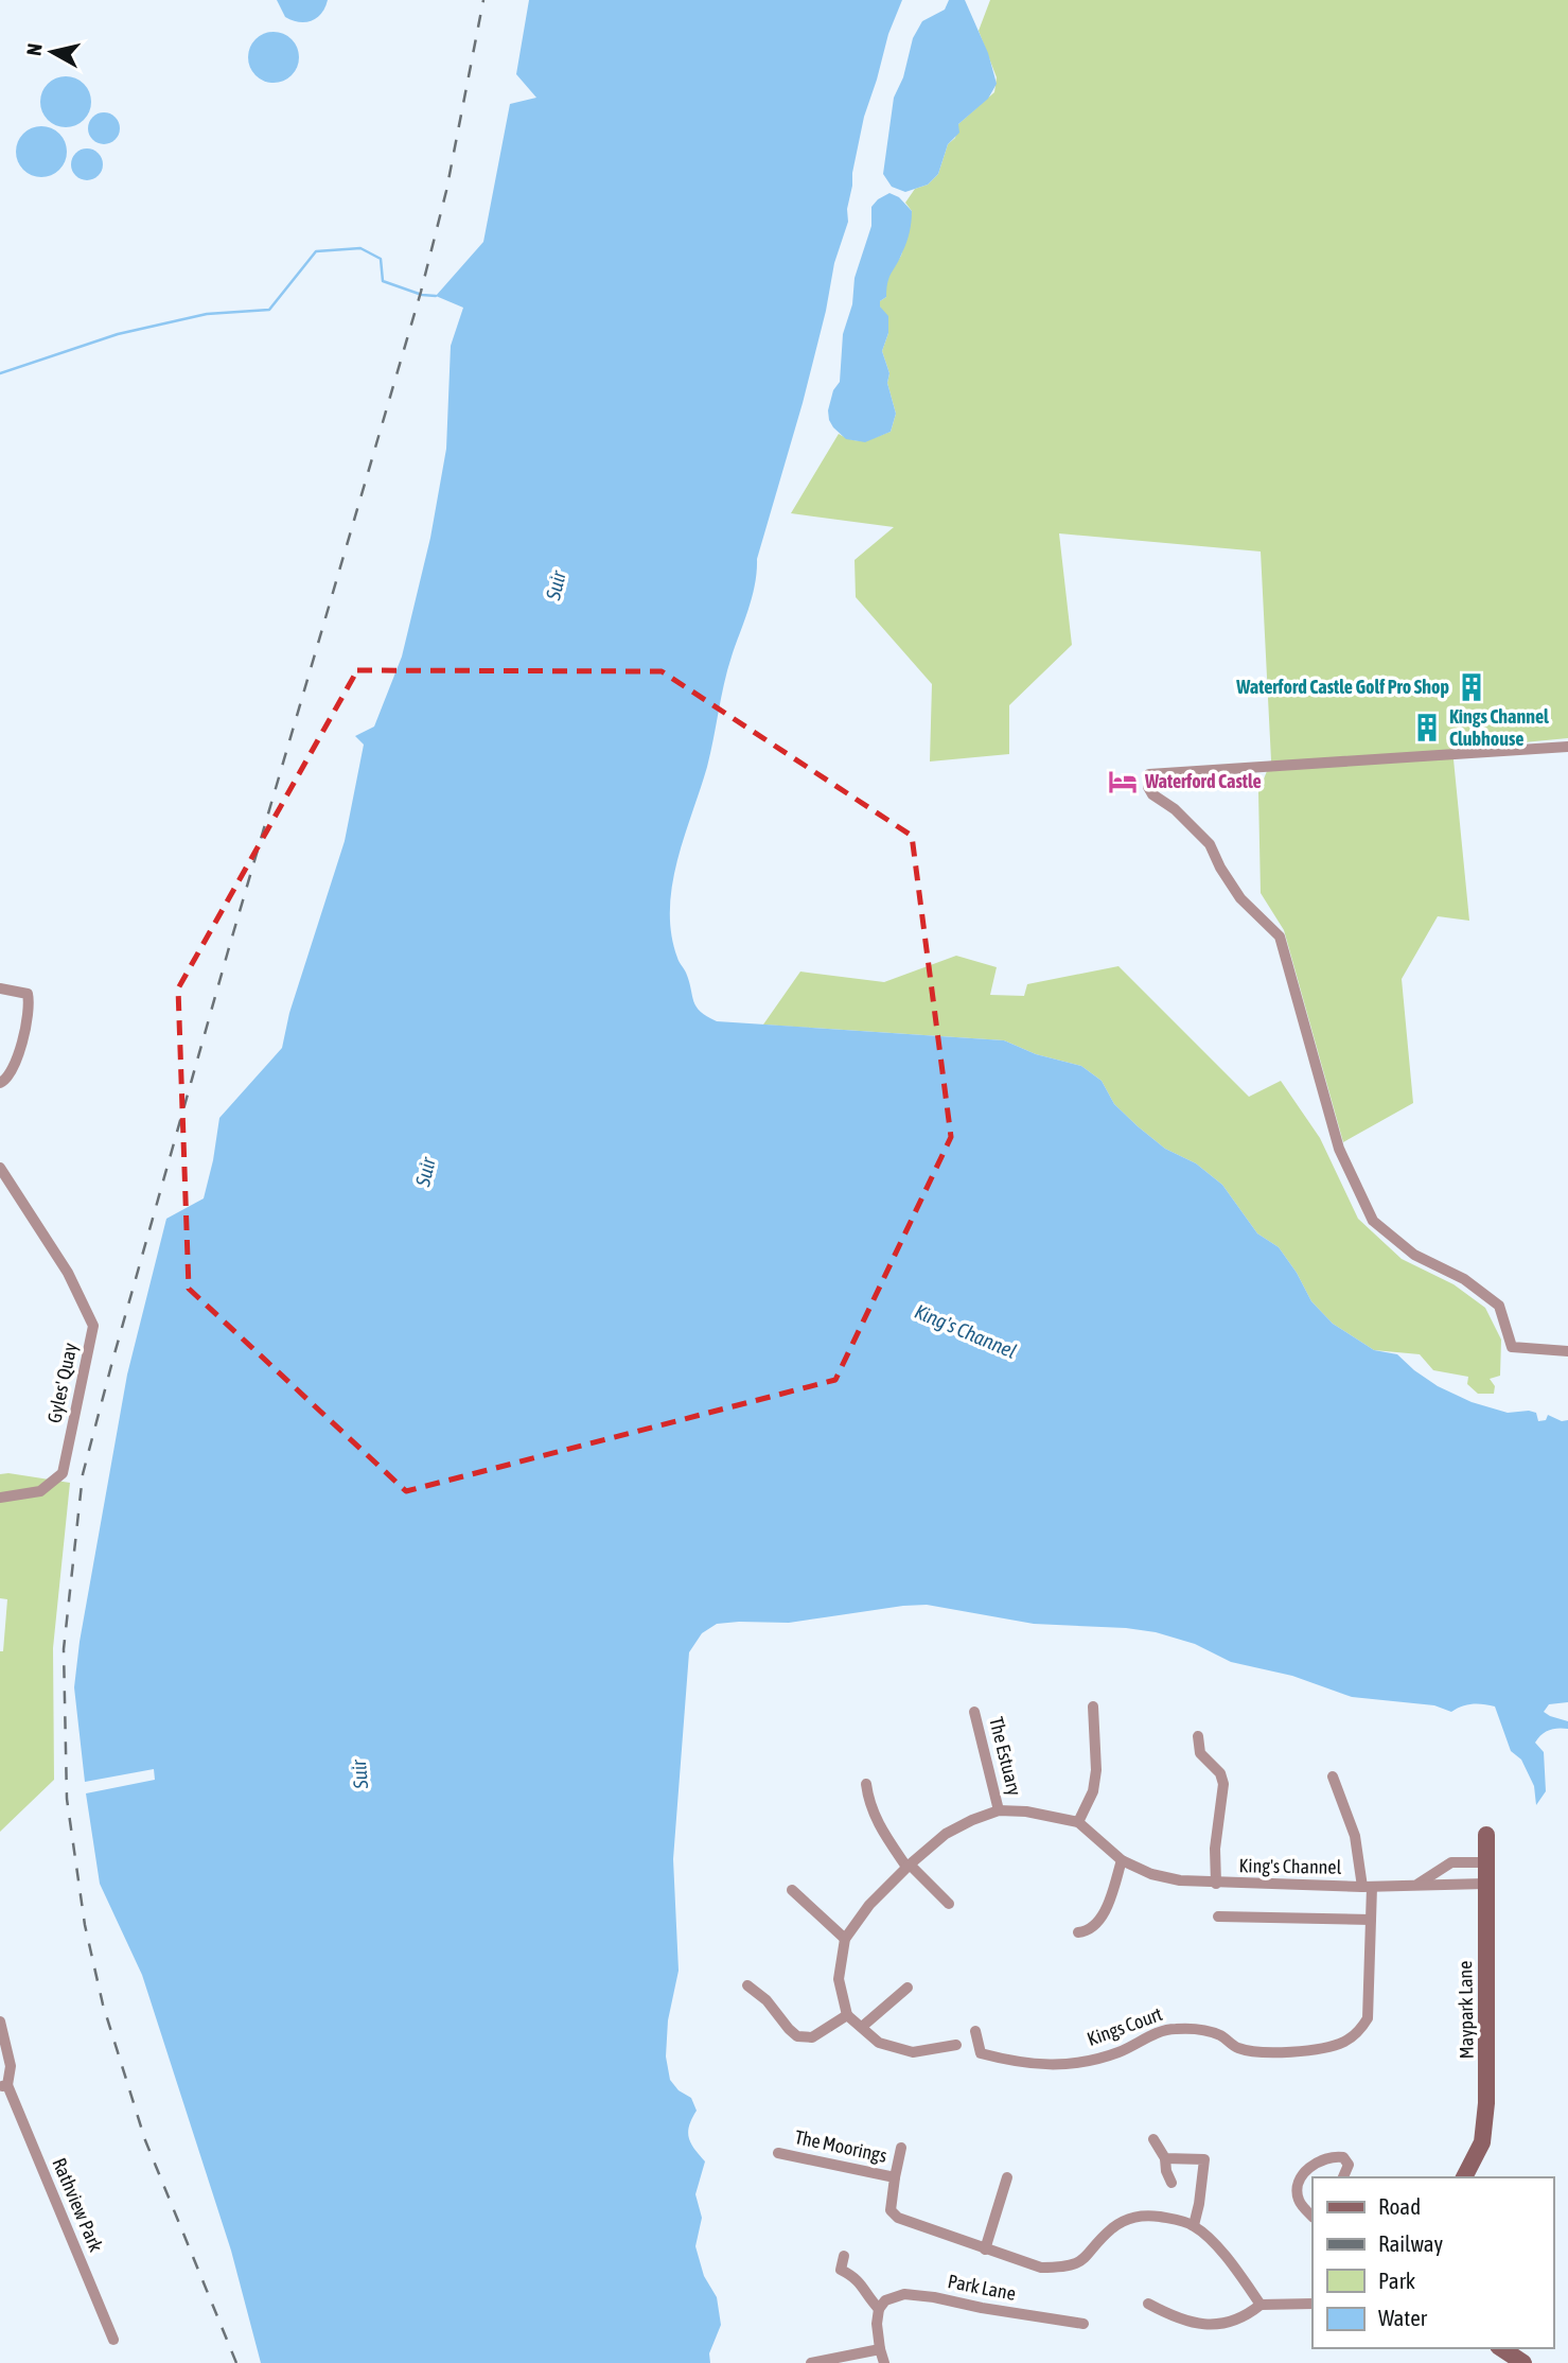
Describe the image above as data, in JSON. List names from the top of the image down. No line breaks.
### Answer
{"streets":{"street":["Gyles' Quay","The Estuary","King's Channel","Maypark Lane","Kings Court","The Moorings","Rathview Park","Park Lane"]},"crossings":[["The Estuary","King's Channel"],["King's Channel","Maypark Lane"],["King's Channel","Kings Court"]],"water":["Suir","King's Channel"],"places":{"building":["Waterford Castle Golf Pro Shop","Kings Channel Clubhouse"],"hotel":["Waterford Castle"]},"legend":["Road","Railway","Park","Water"],"north":"left"}
